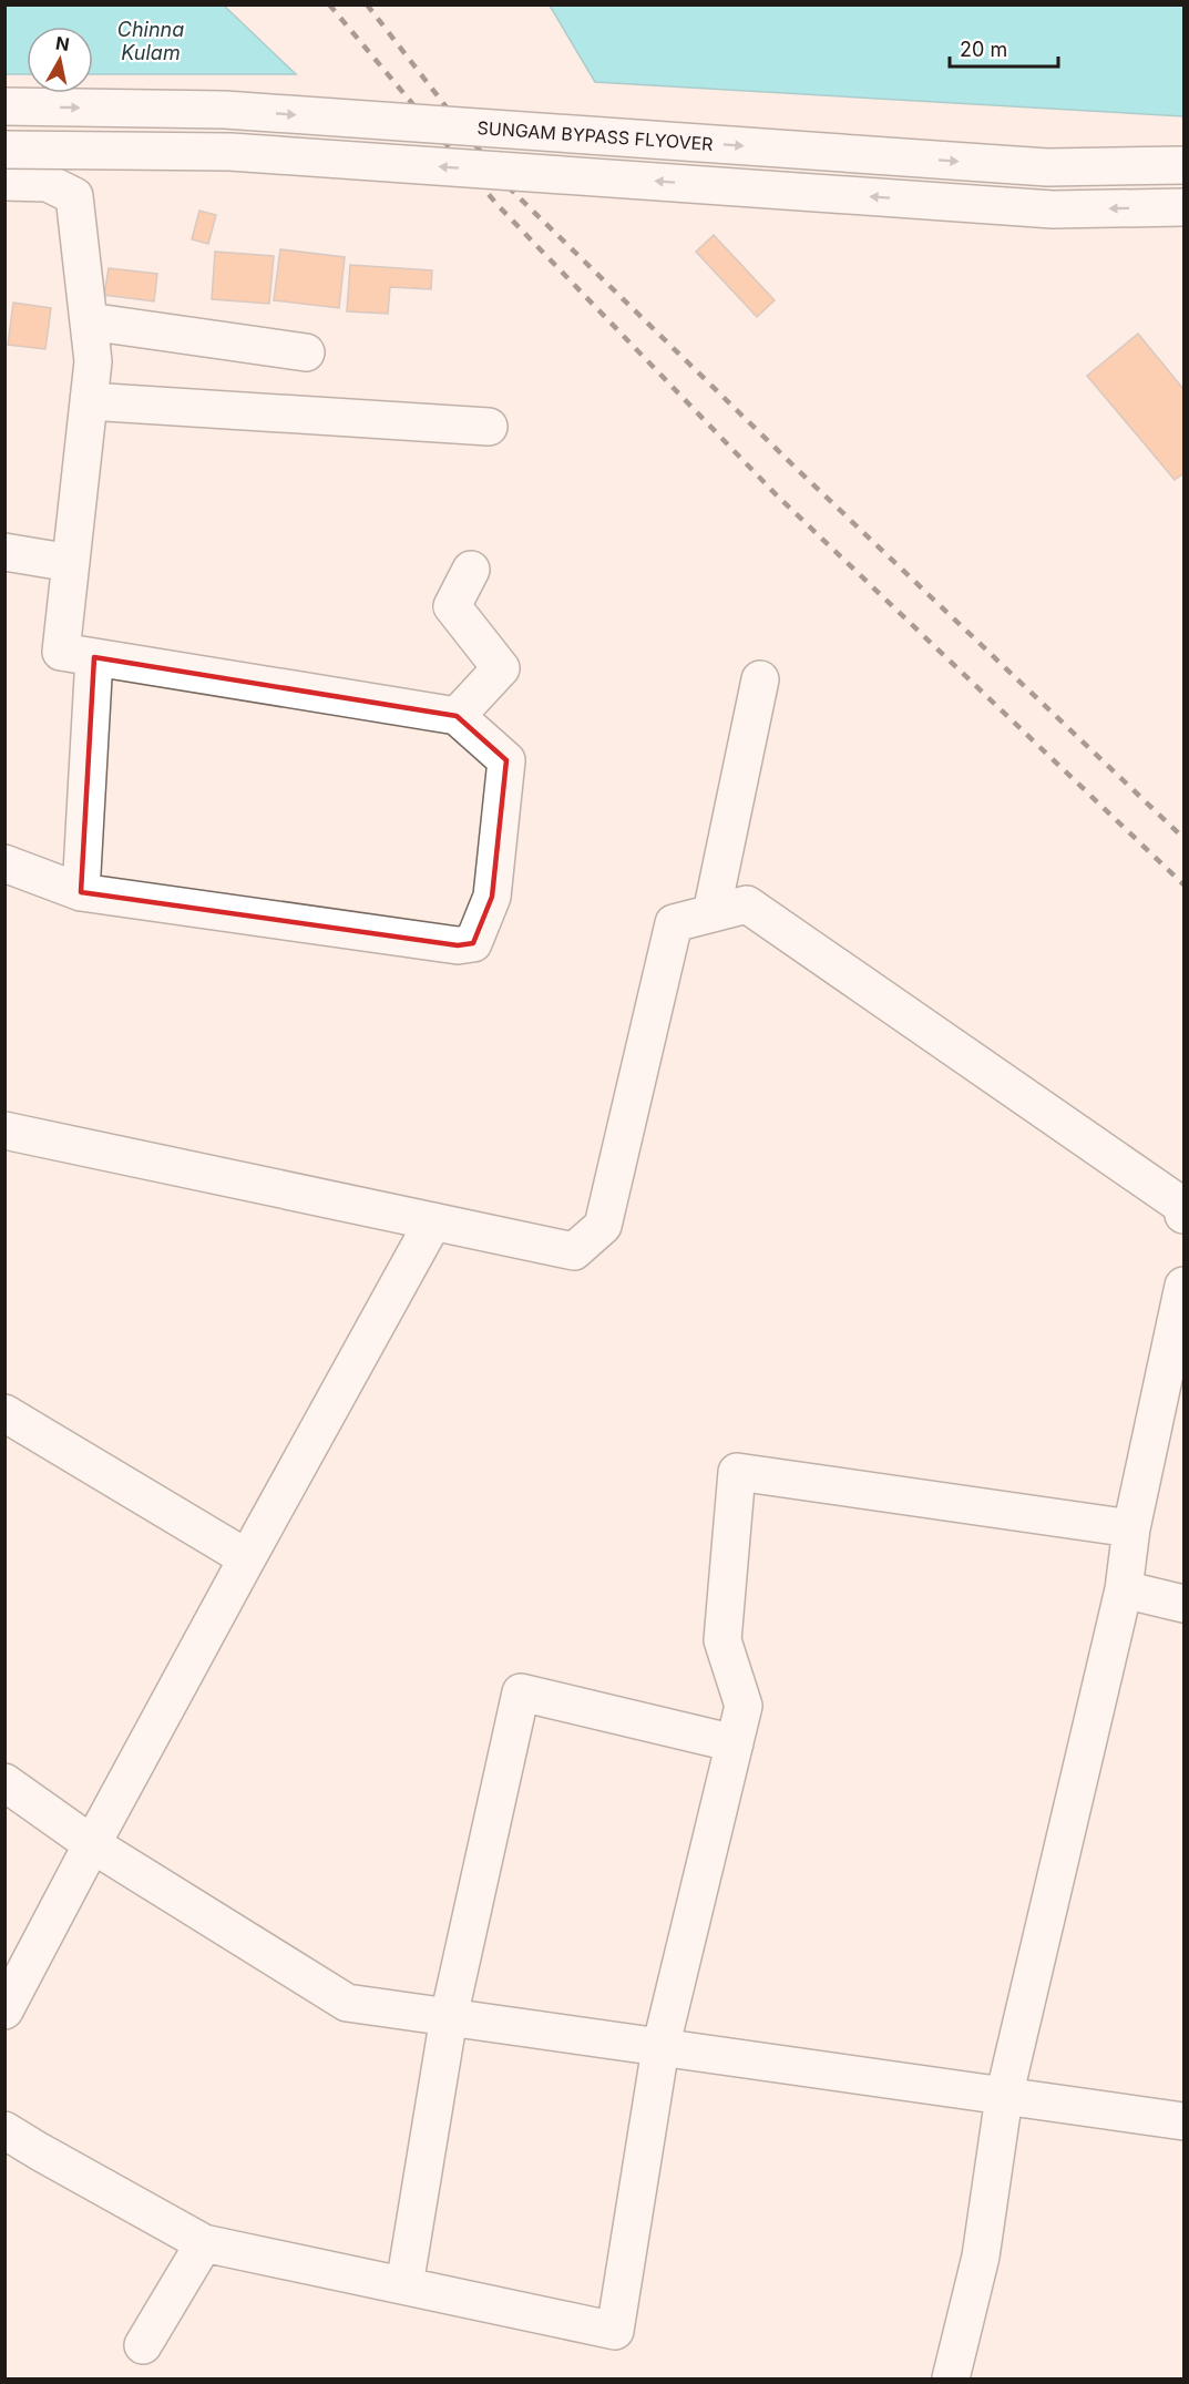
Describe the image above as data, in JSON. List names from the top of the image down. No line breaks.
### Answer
{"streets":{"street":["SUNGAM BYPASS FLYOVER"]},"water":["Chinna Kulam"],"scale_bar":"20 m","north":"top"}
